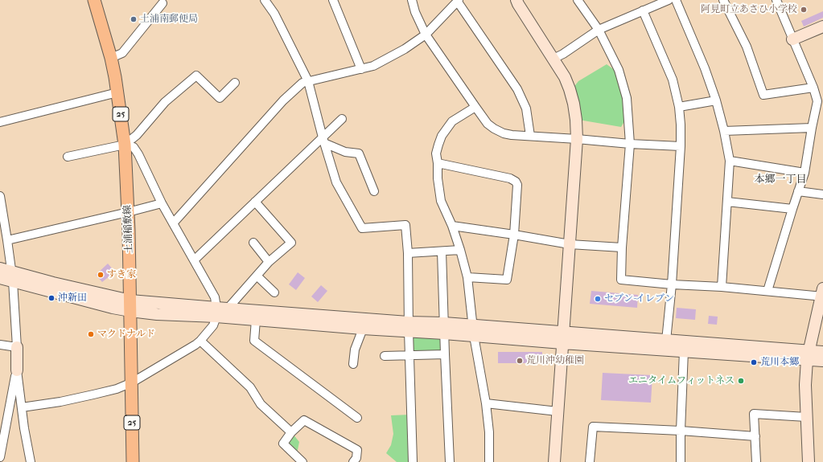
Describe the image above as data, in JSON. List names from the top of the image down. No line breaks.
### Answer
{"streets":{"main road":["25","土浦稲敷線"]},"districts":["本郷一丁目"],"places":["阿見町立あさひ小学校","土浦南郵便局","すき家","沖新田","セブン-イレブン","マクドナルド","荒川沖幼稚園","荒川本郷","エニタイムフィットネス"]}
